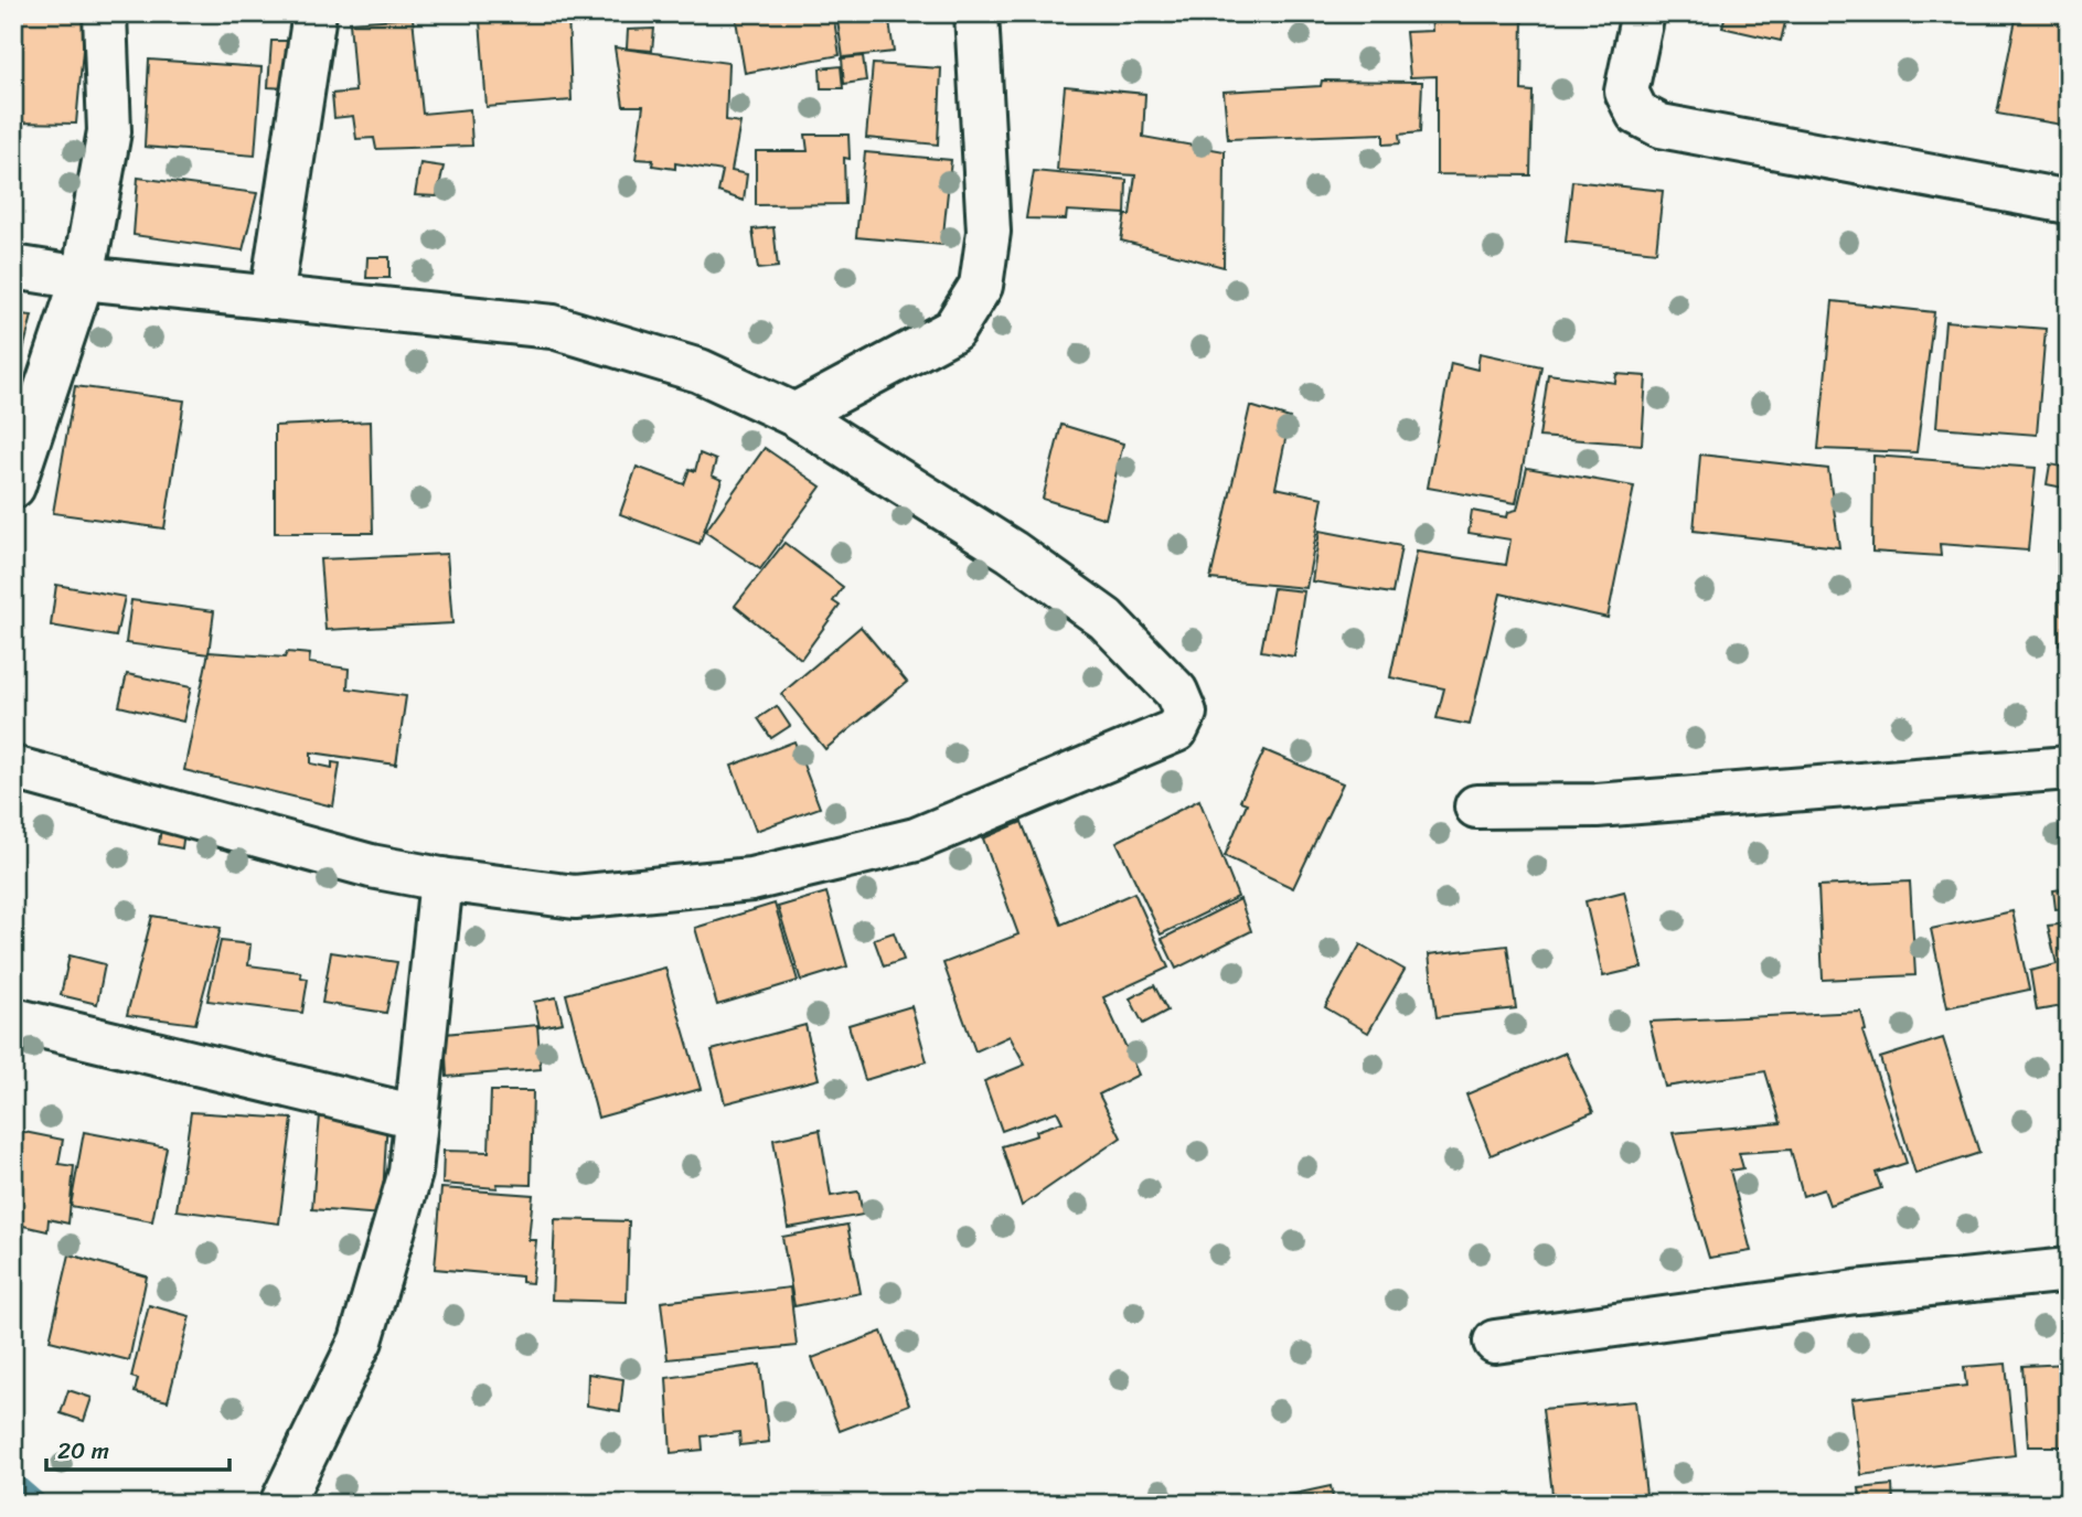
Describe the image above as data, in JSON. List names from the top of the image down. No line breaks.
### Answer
{"scale_bar":"20 m"}
